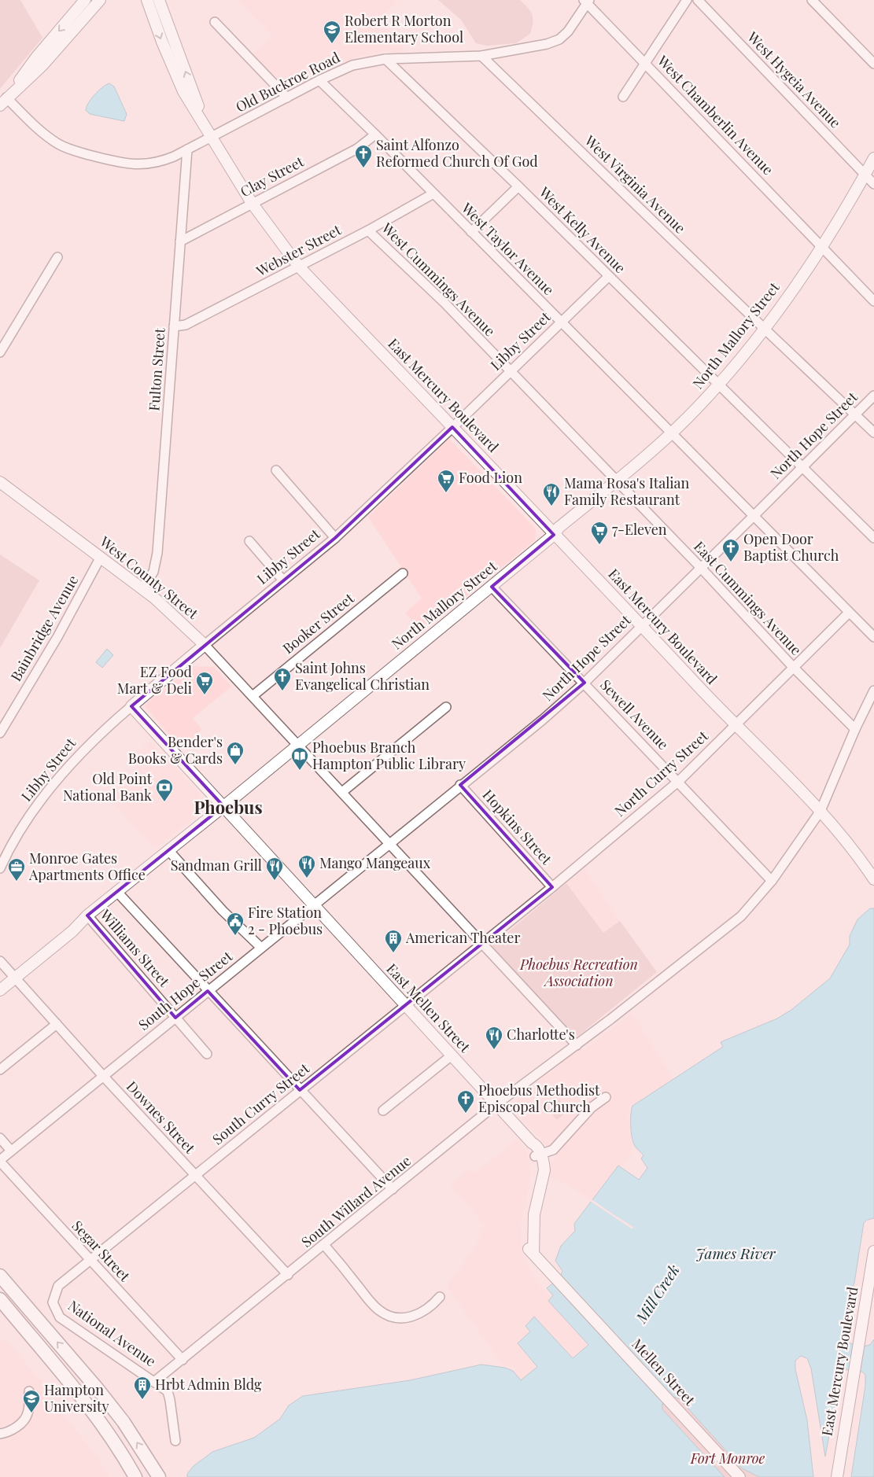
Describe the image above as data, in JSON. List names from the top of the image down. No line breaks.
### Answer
{"streets":{"main road":["North Mallory Street","Libby Street","East Mercury Boulevard","West County Street","East Mellen Street","Mellen Street"],"street":["West Hygeia Avenue","Old Buckroe Road","West Chamberlin Avenue","Clay Street","West Virginia Avenue","West Kelly Avenue","West Taylor Avenue","Webster Street","West Cummings Avenue","Fulton Street","North Hope Street","East Cummings Avenue","Booker Street","Bainbridge Avenue","Sewell Avenue","North Curry Street","Hopkins Street","Williams Street","South Hope Street","South Curry Street","Downes Street","South Willard Avenue","Segar Street","National Avenue"]},"crossings":[["West Hygeia Avenue","North Mallory Street"],["Old Buckroe Road","West Chamberlin Avenue"],["Old Buckroe Road","West Virginia Avenue"],["Old Buckroe Road","West Kelly Avenue"],["Old Buckroe Road","West Taylor Avenue"],["Old Buckroe Road","Fulton Street"],["Old Buckroe Road","East Mercury Boulevard"],["West Chamberlin Avenue","North Mallory Street"],["Clay Street","West Taylor Avenue"],["Clay Street","Fulton Street"],["Clay Street","East Mercury Boulevard"],["West Virginia Avenue","North Mallory Street"],["West Virginia Avenue","North Hope Street"],["West Kelly Avenue","North Mallory Street"],["West Kelly Avenue","Libby Street"],["West Kelly Avenue","North Hope Street"],["West Taylor Avenue","Webster Street"],["West Taylor Avenue","North Mallory Street"],["West Taylor Avenue","Libby Street"],["West Taylor Avenue","North Hope Street"],["West Taylor Avenue","North Curry Street"],["Webster Street","West Cummings Avenue"],["Webster Street","Fulton Street"],["Webster Street","East Mercury Boulevard"],["West Cummings Avenue","North Mallory Street"],["West Cummings Avenue","Libby Street"],["West Cummings Avenue","East Cummings Avenue"],["North Mallory Street","East Mercury Boulevard"],["North Mallory Street","West County Street"],["North Mallory Street","East Cummings Avenue"],["North Mallory Street","Sewell Avenue"],["North Mallory Street","Williams Street"],["North Mallory Street","East Mellen Street"],["North Mallory Street","Downes Street"],["Libby Street","East Mercury Boulevard"],["Libby Street","West County Street"],["Libby Street","East Mellen Street"],["Fulton Street","West County Street"],["East Mercury Boulevard","North Hope Street"],["East Mercury Boulevard","North Curry Street"],["East Mercury Boulevard","South Willard Avenue"],["North Hope Street","West County Street"],["North Hope Street","East Cummings Avenue"],["North Hope Street","Sewell Avenue"],["North Hope Street","Hopkins Street"],["North Hope Street","South Hope Street"],["West County Street","Booker Street"],["West County Street","Bainbridge Avenue"],["West County Street","North Curry Street"],["West County Street","South Hope Street"],["West County Street","South Curry Street"],["West County Street","South Willard Avenue"],["East Cummings Avenue","North Curry Street"],["East Cummings Avenue","South Willard Avenue"],["Sewell Avenue","North Curry Street"],["Sewell Avenue","South Willard Avenue"],["North Curry Street","Hopkins Street"],["North Curry Street","South Curry Street"],["Williams Street","South Hope Street"],["South Hope Street","East Mellen Street"],["South Hope Street","Downes Street"],["South Hope Street","Segar Street"],["East Mellen Street","South Curry Street"],["East Mellen Street","South Willard Avenue"],["East Mellen Street","Mellen Street"],["South Curry Street","Downes Street"],["South Curry Street","Segar Street"],["South Curry Street","National Avenue"],["Downes Street","South Willard Avenue"],["South Willard Avenue","Segar Street"],["South Willard Avenue","National Avenue"]],"districts":["Phoebus"],"water":["James River","Mill Creek"],"parks":["Phoebus Recreation Association","Fort Monroe"],"places":{"school or university":["Robert R Morton Elementary School","Hampton University"],"church":["Saint Alfonzo Reformed Church Of God","Open Door Baptist Church","Saint Johns Evangelical Christian","Phoebus Methodist Episcopal Church"],"supermarket":["Food Lion","7-Eleven","EZ Food Mart & Deli"],"restaurant":["Mama Rosa's Italian Family Restaurant","Mango Mangeaux","Sandman Grill","Charlotte's"],"shop":["Bender's Books & Cards"],"library":["Phoebus Branch Hampton Public Library"],"bank":["Old Point National Bank"],"office":["Monroe Gates Apartments Office"],"public building":["Fire Station 2 - Phoebus"],"building":["American Theater","Hrbt Admin Bldg"]}}
